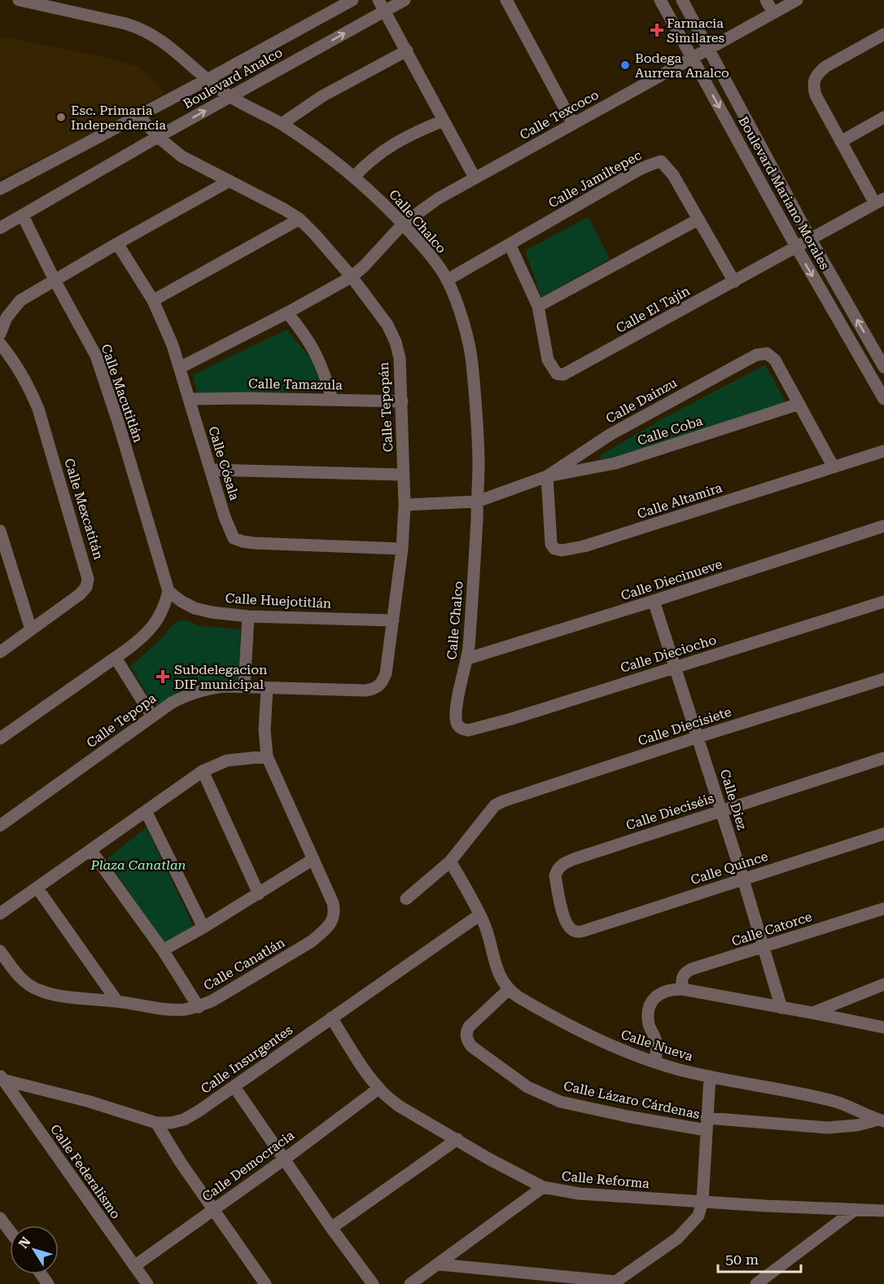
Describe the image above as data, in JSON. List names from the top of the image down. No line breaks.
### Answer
{"streets":{"street":["Boulevard Analco","Calle Texcoco","Calle Jamiltepec","Boulevard Mariano Morales","Calle Chalco","Calle El Tajín","Calle Tamazula","Calle Macutitlán","Calle Dainzu","Calle Tepopán","Calle Coba","Calle Cósala","Calle Altamira","Calle Mexcatitán","Calle Diecinueve","Calle Huejotitlán","Calle Dieciocho","Calle Tepopa","Calle Diecisiete","Calle Diez","Calle Dieciséis","Calle Quince","Calle Catorce","Calle Canatlán","Calle Nueva","Calle Insurgentes","Calle Lázaro Cárdenas","Calle Democracia","Calle Federalismo","Calle Reforma"]},"crossings":[["Boulevard Analco","Calle Chalco"],["Boulevard Analco","Calle Macutitlán"],["Boulevard Analco","Calle Tepopán"],["Calle Texcoco","Boulevard Mariano Morales"],["Calle Texcoco","Calle Chalco"],["Calle Texcoco","Calle Tepopán"],["Calle Texcoco","Calle Cósala"],["Calle Jamiltepec","Calle Chalco"],["Calle Jamiltepec","Calle El Tajín"],["Boulevard Mariano Morales","Calle El Tajín"],["Calle Chalco","Calle Dainzu"],["Calle Chalco","Calle Diecinueve"],["Calle Chalco","Calle Dieciocho"],["Calle Tamazula","Calle Tepopán"],["Calle Tamazula","Calle Cósala"],["Calle Macutitlán","Calle Huejotitlán"],["Calle Dainzu","Calle Tepopán"],["Calle Dainzu","Calle Coba"],["Calle Dainzu","Calle Altamira"],["Calle Tepopán","Calle Cósala"],["Calle Tepopán","Calle Huejotitlán"],["Calle Tepopán","Calle Tepopa"],["Calle Coba","Calle Altamira"],["Calle Diecinueve","Calle Diez"],["Calle Dieciocho","Calle Diez"],["Calle Tepopa","Calle Canatlán"],["Calle Diecisiete","Calle Diez"],["Calle Diez","Calle Dieciséis"],["Calle Diez","Calle Quince"],["Calle Diez","Calle Catorce"],["Calle Dieciséis","Calle Quince"],["Calle Nueva","Calle Lázaro Cárdenas"],["Calle Insurgentes","Calle Federalismo"],["Calle Insurgentes","Calle Reforma"],["Calle Democracia","Calle Federalismo"],["Calle Democracia","Calle Reforma"]],"parks":["Plaza Canatlan"],"places":{"health":["Farmacia Similares","Subdelegacion DIF municipal"],"other":["Bodega Aurrera Analco","Esc. Primaria Independencia"]},"scale_bar":"50 m","north":"top left"}
